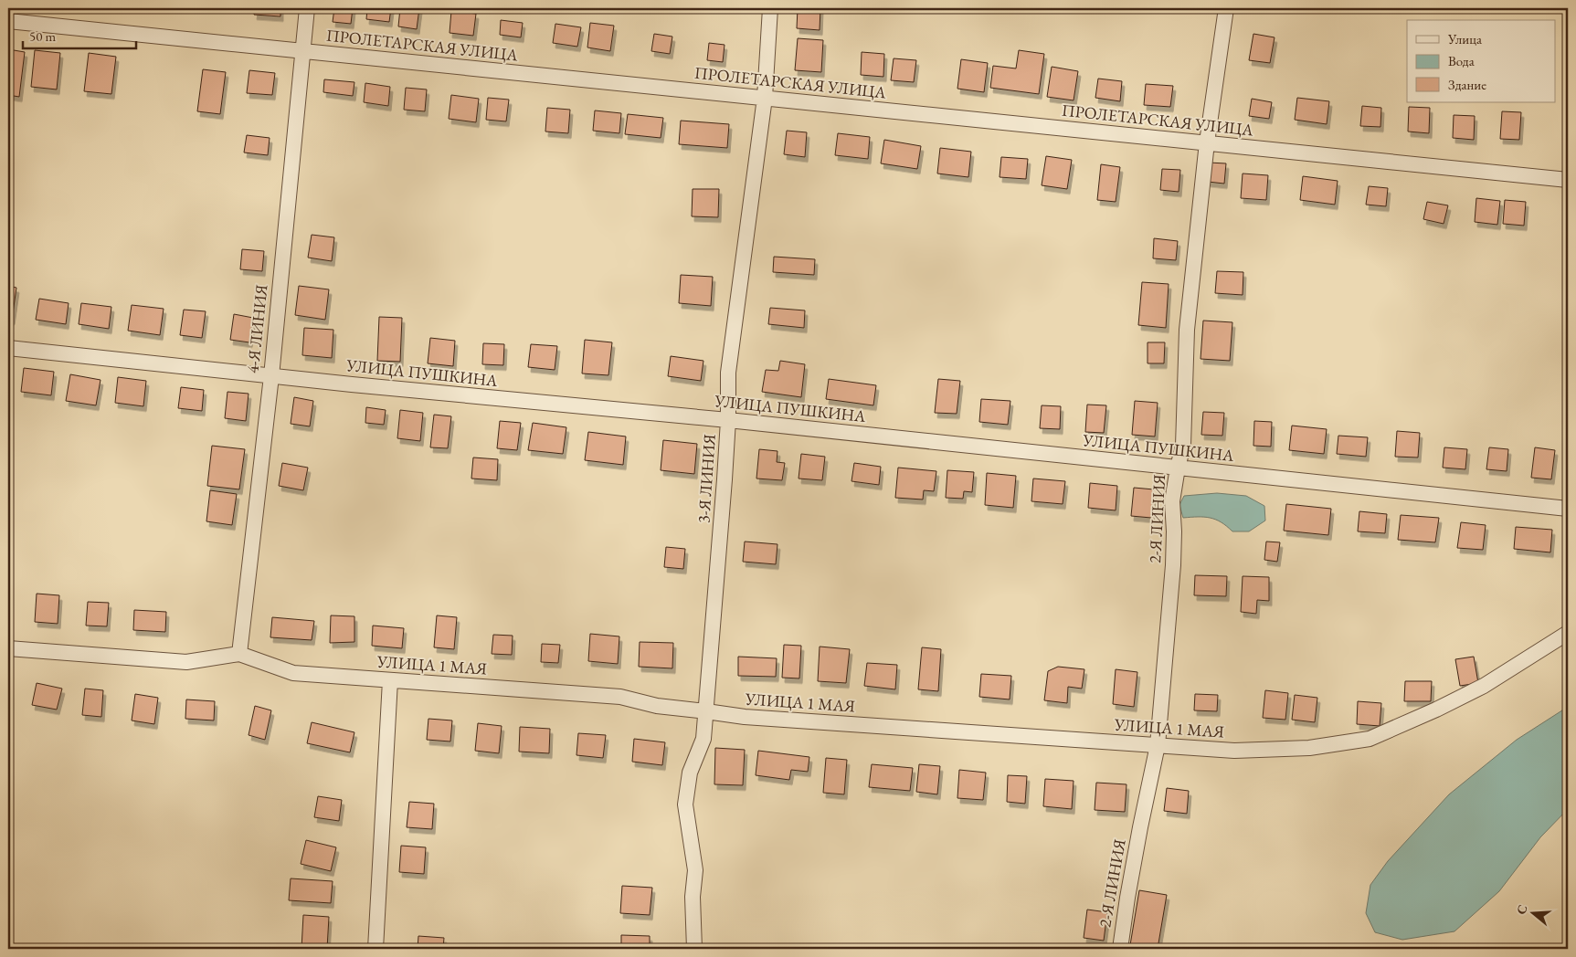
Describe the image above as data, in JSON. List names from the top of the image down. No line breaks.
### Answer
{"streets":{"street":["ПРОЛЕТАРСКАЯ УЛИЦА","4-Я ЛИНИЯ","УЛИЦА ПУШКИНА","3-Я ЛИНИЯ","2-Я ЛИНИЯ","УЛИЦА 1 МАЯ"]},"crossings":[["ПРОЛЕТАРСКАЯ УЛИЦА","4-Я ЛИНИЯ"],["ПРОЛЕТАРСКАЯ УЛИЦА","3-Я ЛИНИЯ"],["ПРОЛЕТАРСКАЯ УЛИЦА","2-Я ЛИНИЯ"],["4-Я ЛИНИЯ","УЛИЦА ПУШКИНА"],["4-Я ЛИНИЯ","УЛИЦА 1 МАЯ"],["УЛИЦА ПУШКИНА","3-Я ЛИНИЯ"],["УЛИЦА ПУШКИНА","2-Я ЛИНИЯ"],["3-Я ЛИНИЯ","УЛИЦА 1 МАЯ"],["2-Я ЛИНИЯ","УЛИЦА 1 МАЯ"]],"legend":["Улица","Вода","Здание"],"scale_bar":"50 m","north":"left"}
